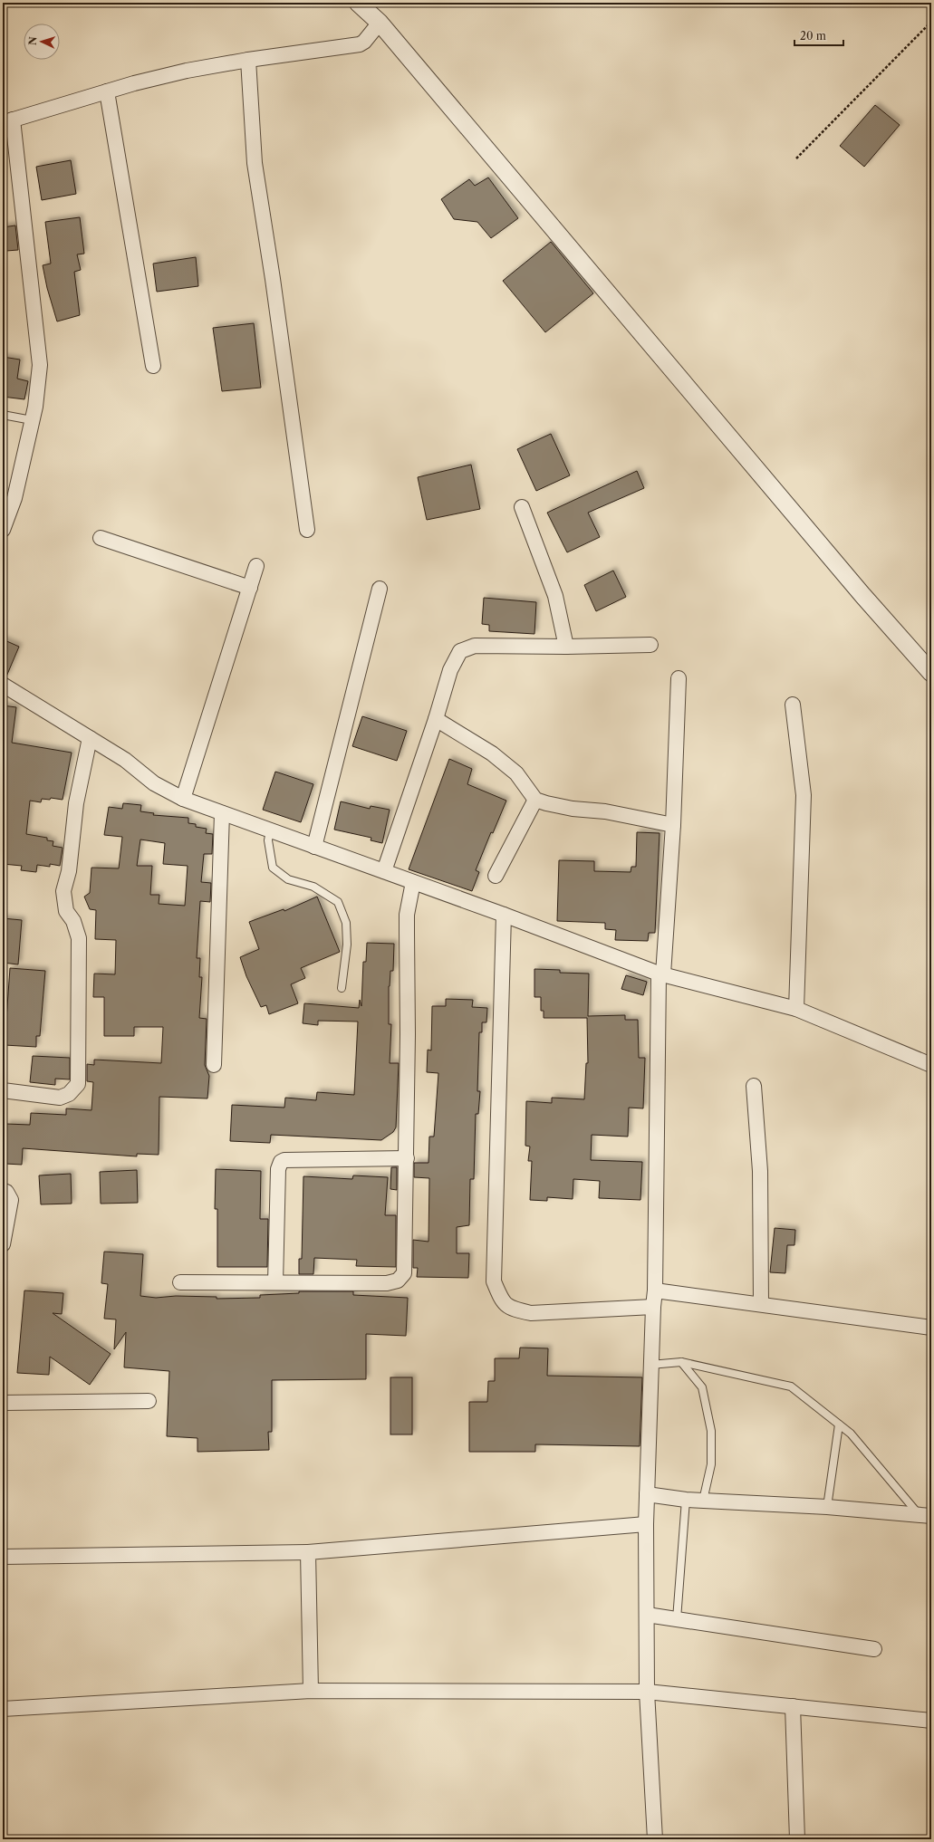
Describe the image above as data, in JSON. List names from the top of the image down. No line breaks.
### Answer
{"scale_bar":"20 m","north":"left"}
